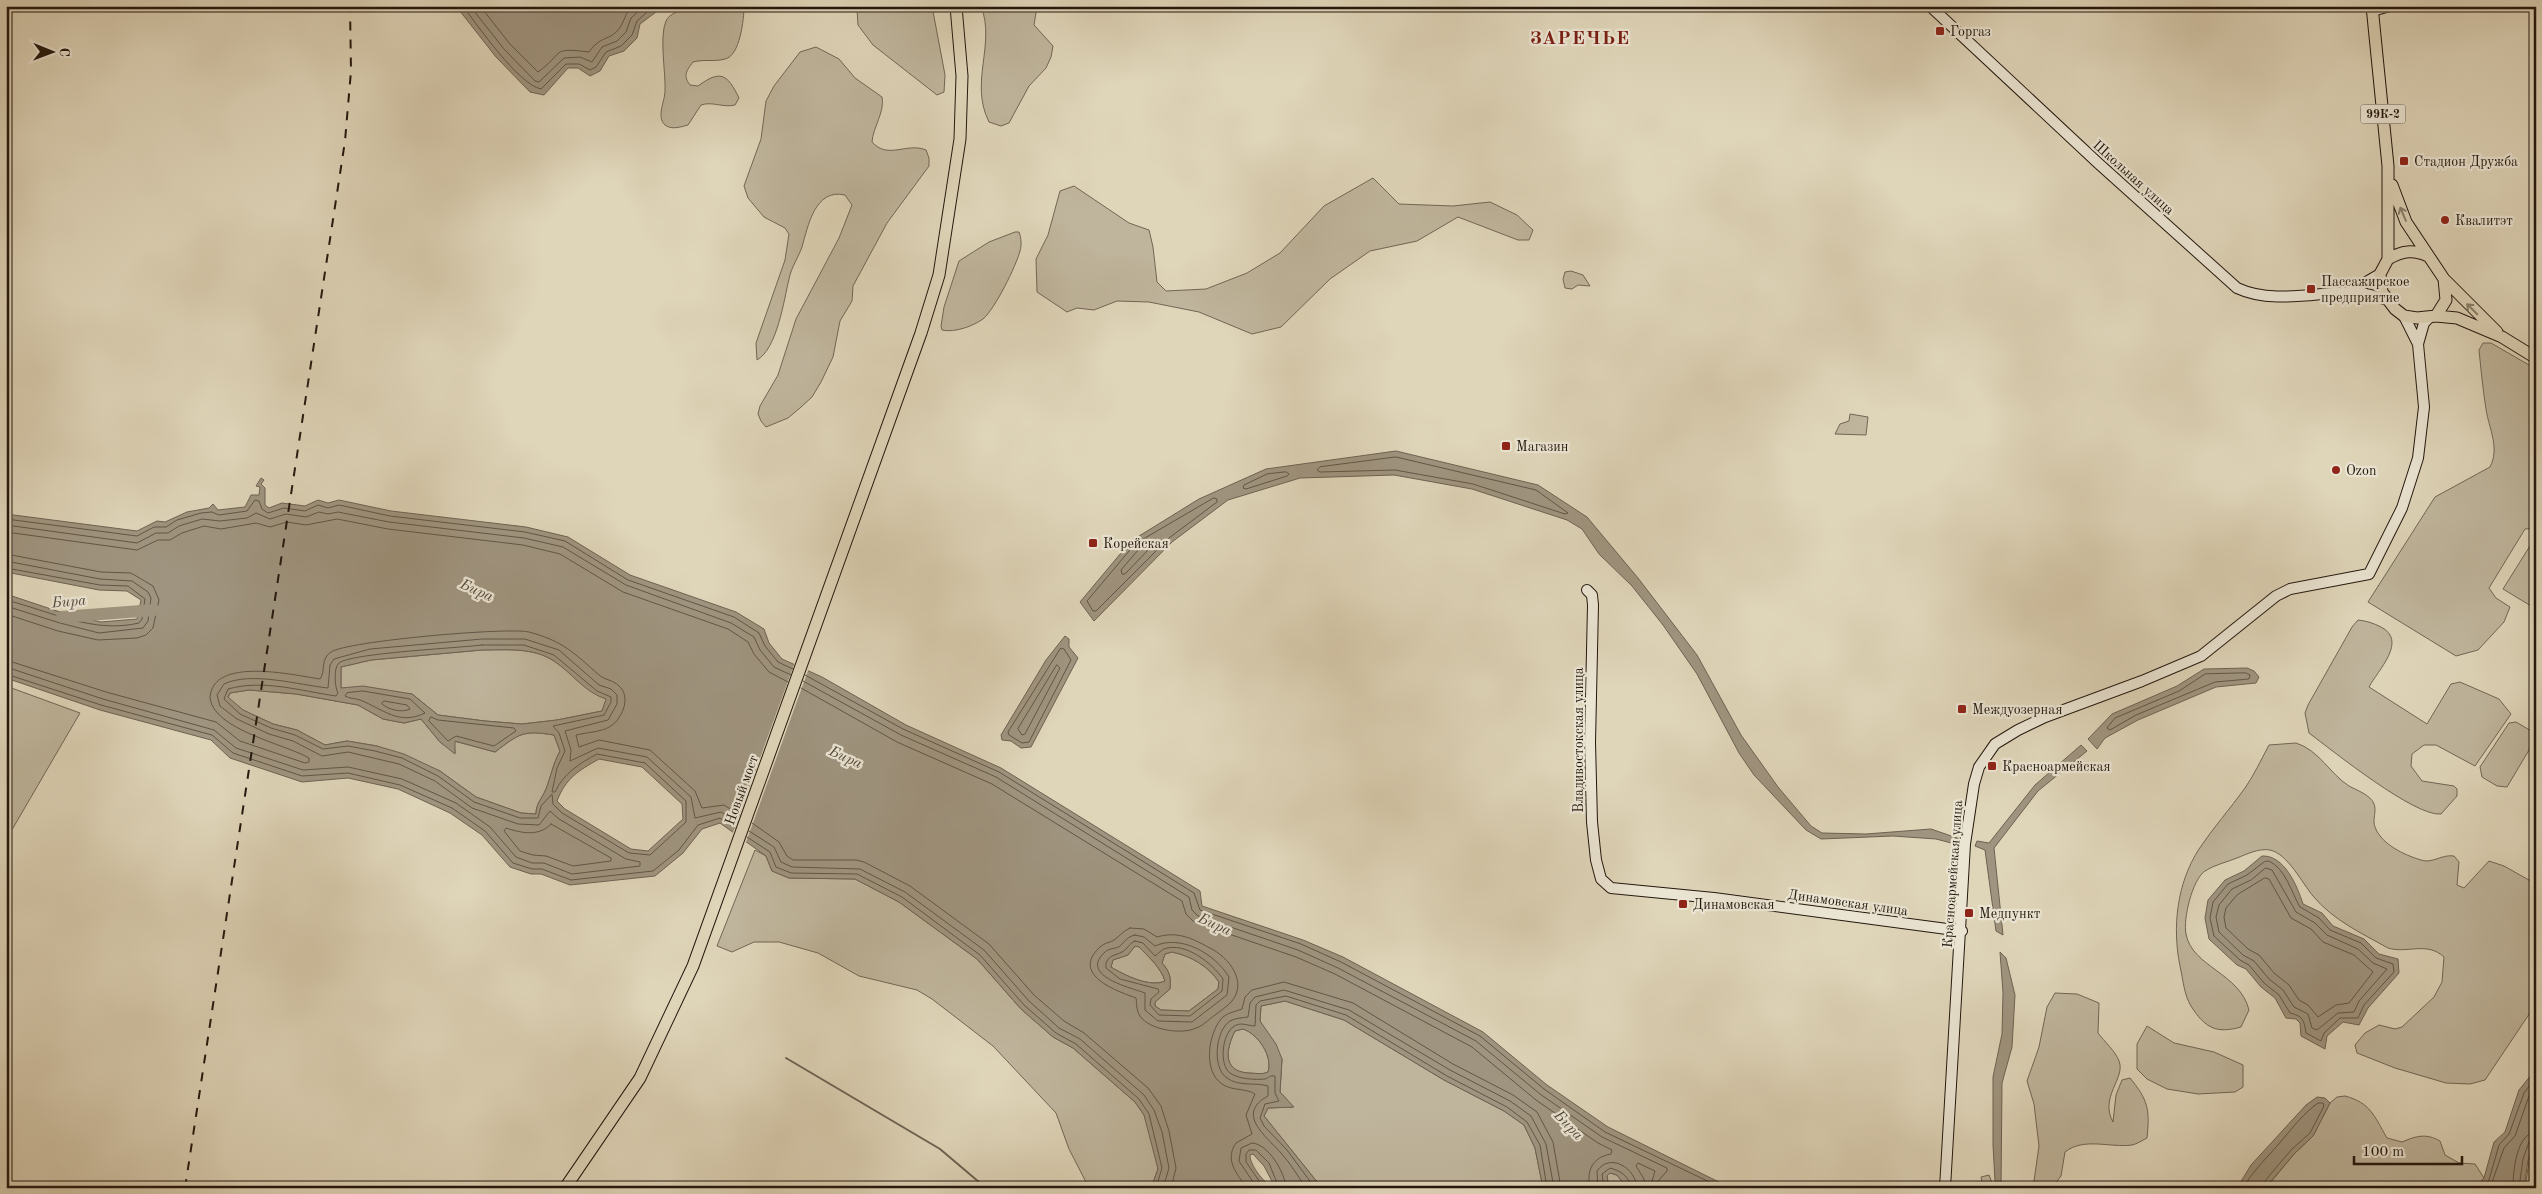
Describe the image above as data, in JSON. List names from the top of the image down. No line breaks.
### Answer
{"streets":{"main road":["99К-2","Новый мост"],"street":["Школьная улица","Владивостокская улица","Красноармейская улица","Динамовская улица"]},"crossings":[["Владивостокская улица","Динамовская улица"],["Красноармейская улица","Динамовская улица"]],"districts":["ЗАРЕЧЬЕ"],"water":["Бира"],"places":{"transit":["Горгаз","Стадион Дружба","Пассажирское предприятие","Магазин","Корейская","Междуозерная","Красноармейская","Динамовская","Медпункт"],"other":["Квалитэт","Ozon"]},"scale_bar":"100 m","north":"right"}
